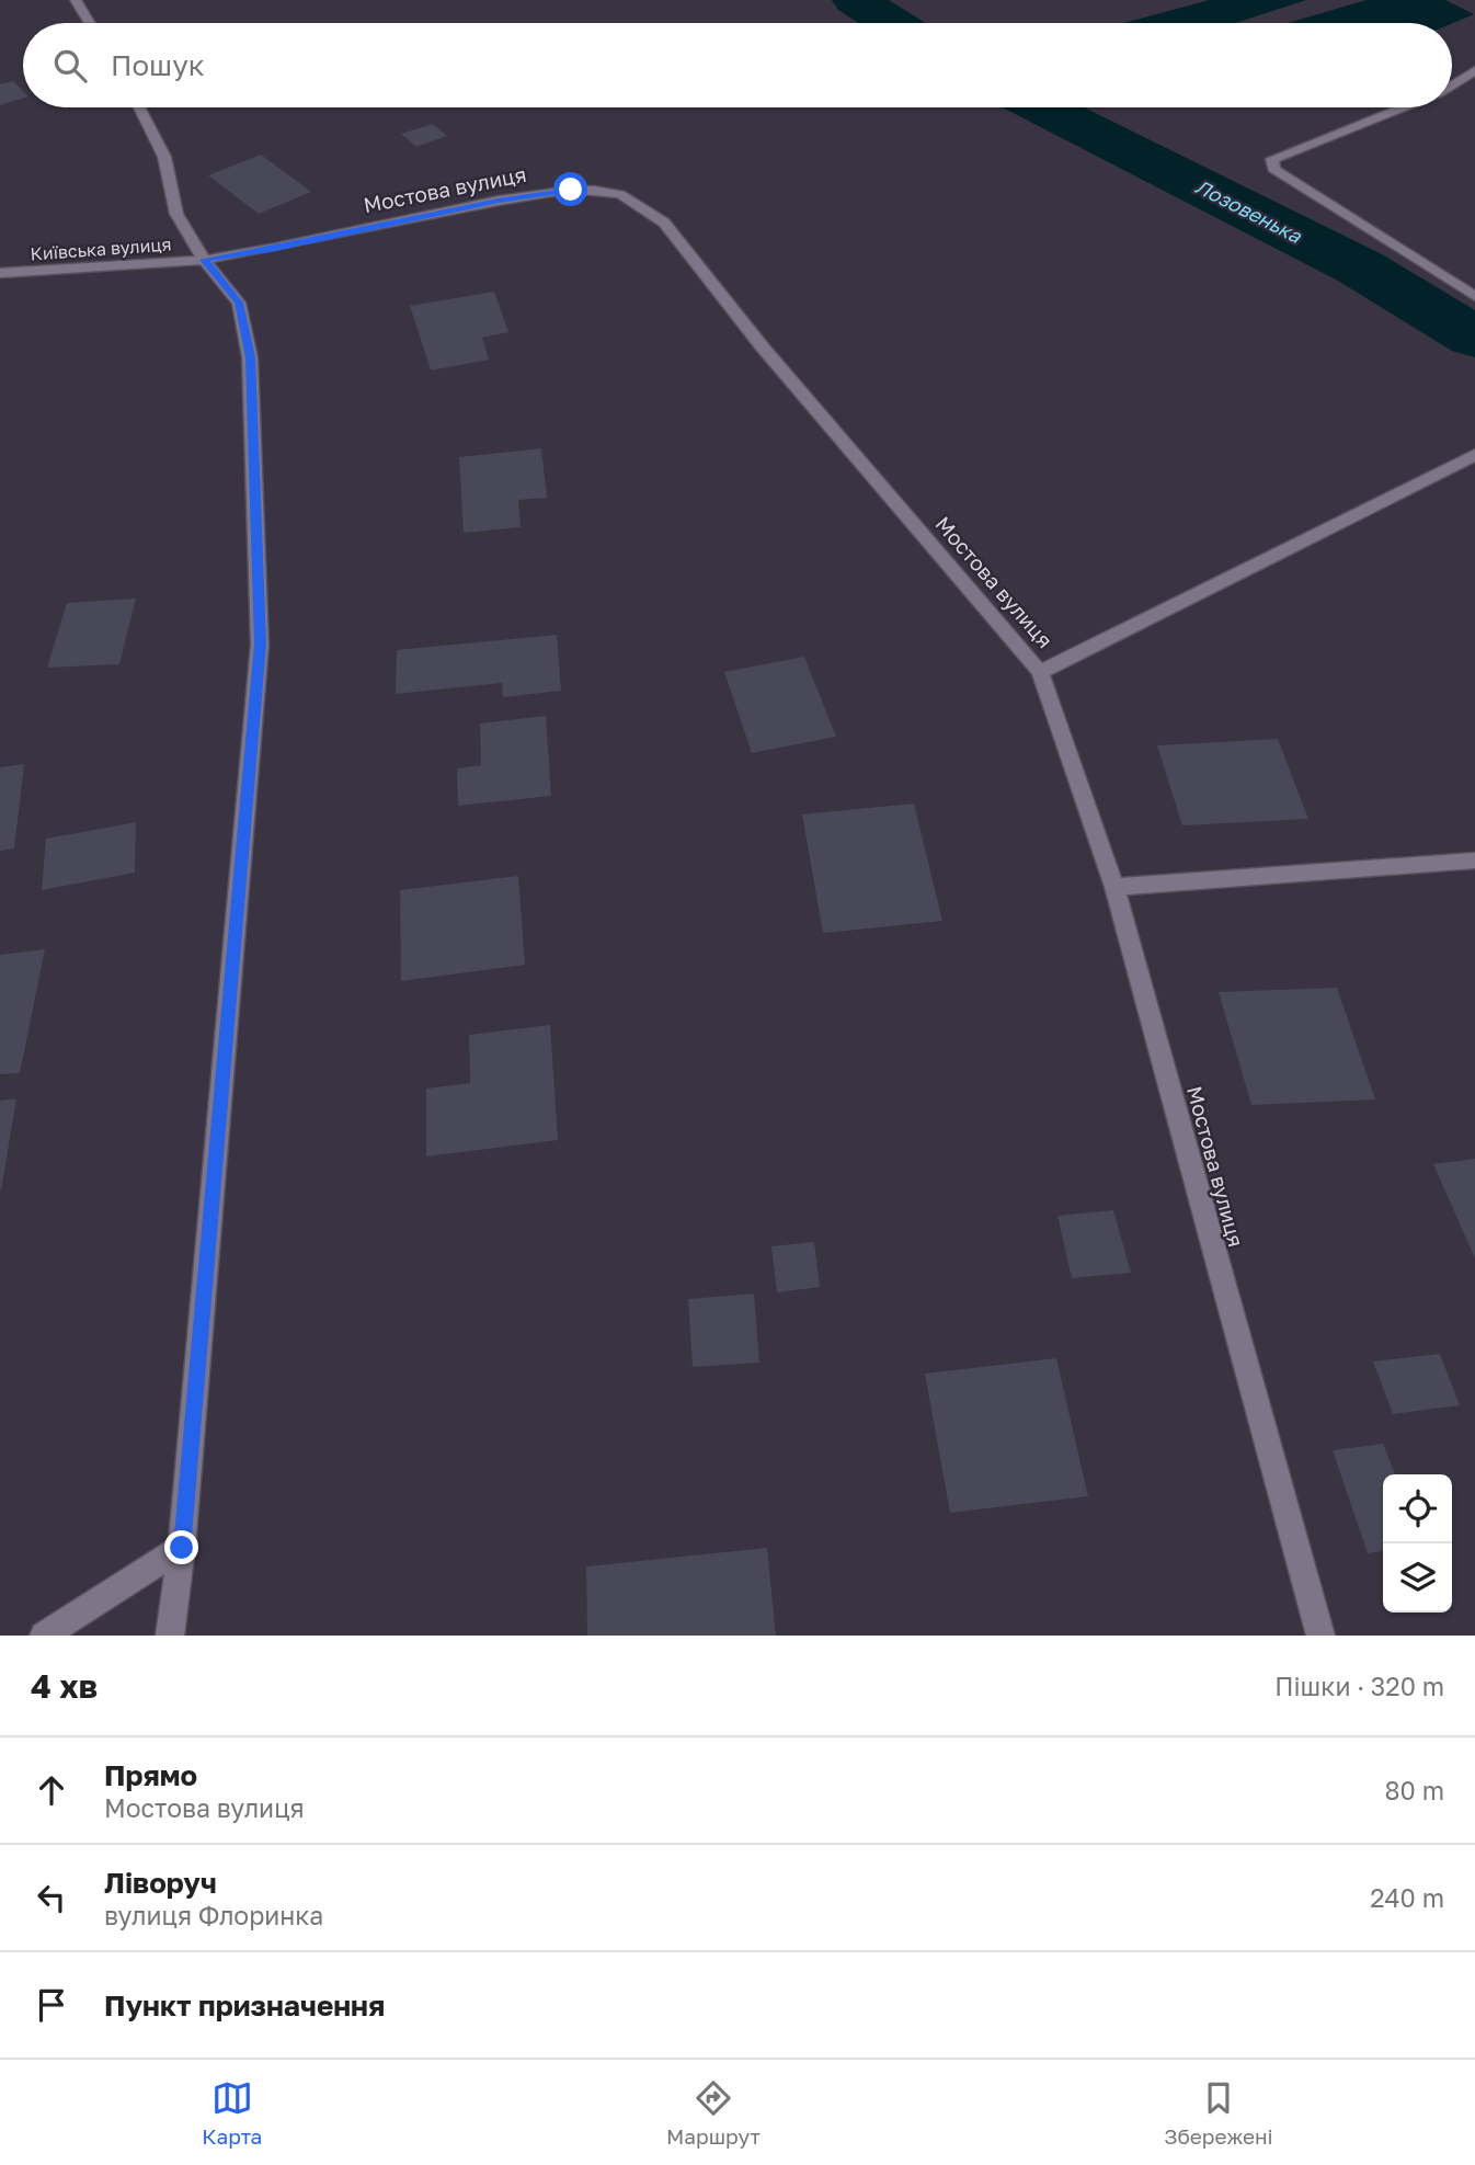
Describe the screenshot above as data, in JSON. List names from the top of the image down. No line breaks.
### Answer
{"streets":{"street":["Мостова вулиця","Київська вулиця"]},"crossings":[["Мостова вулиця","Київська вулиця"]],"water":["Лозовенька"],"page":{"search":"Пошук","heading":["4 хв","Пішки · 320 m"],"list":[["Прямо","Мостова вулиця","80 m"],["Ліворуч","вулиця Флоринка","240 m"],"Пункт призначення"],"nav":["Карта","Маршрут","Збережені"]}}
